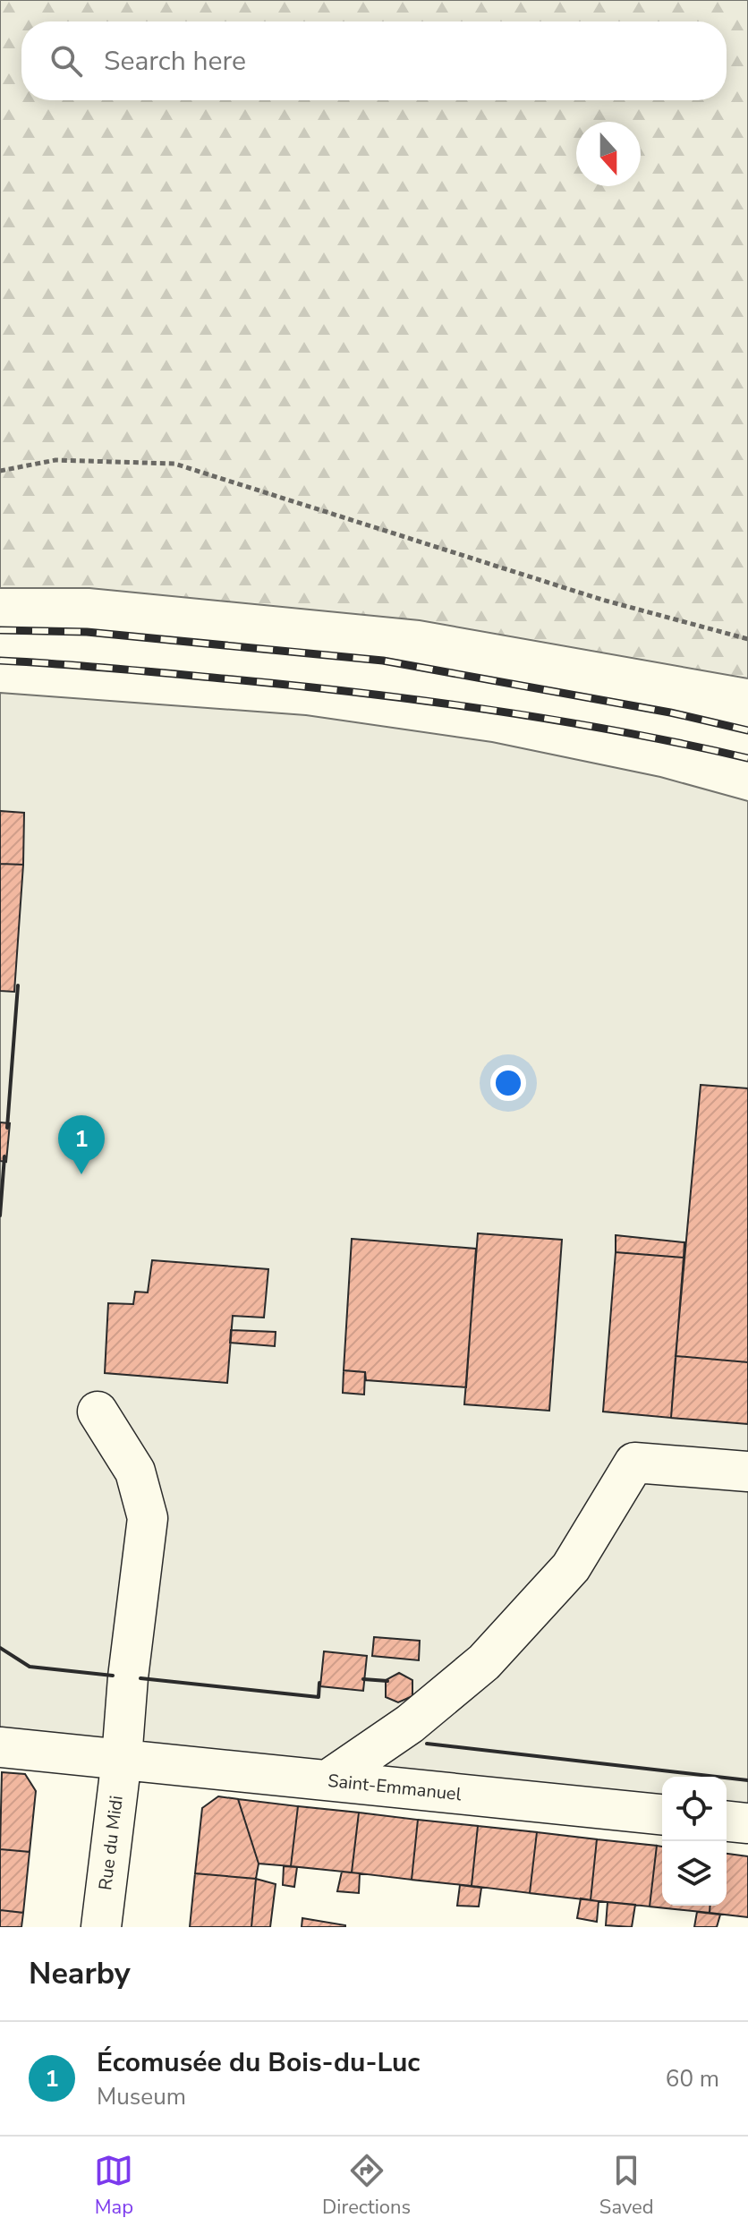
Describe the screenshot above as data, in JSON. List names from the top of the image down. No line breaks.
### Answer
{"streets":{"street":["Saint-Emmanuel","Rue du Midi"]},"crossings":[["Saint-Emmanuel","Rue du Midi"]],"north":"bottom","page":{"search":"Search here","pins":"1","heading":"Nearby","list":[{"mark":"1","name":"Écomusée du Bois-du-Luc","note":"Museum","value":"60 m"}],"nav":["Map","Directions","Saved"]}}
